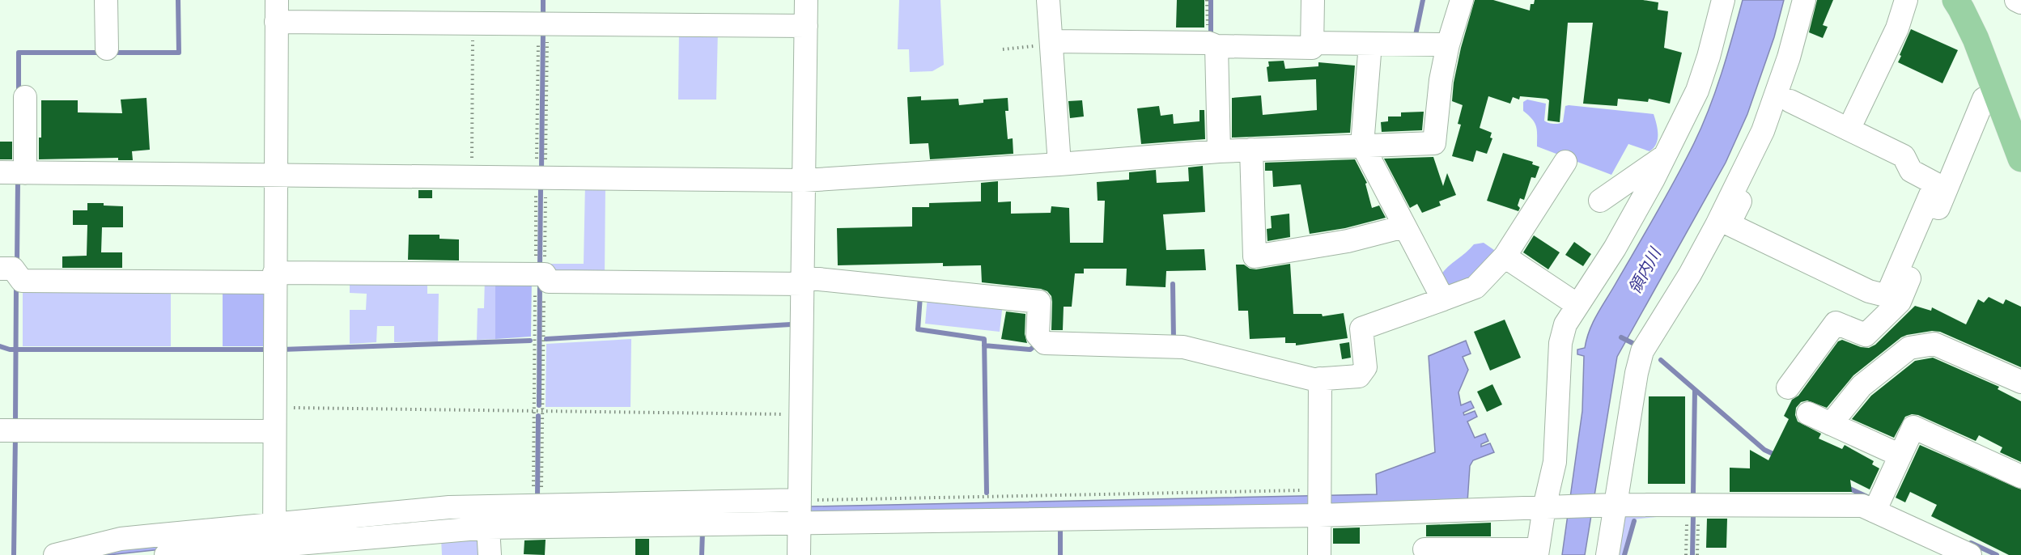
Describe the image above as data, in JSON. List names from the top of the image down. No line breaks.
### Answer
{"water":["領内川"]}
